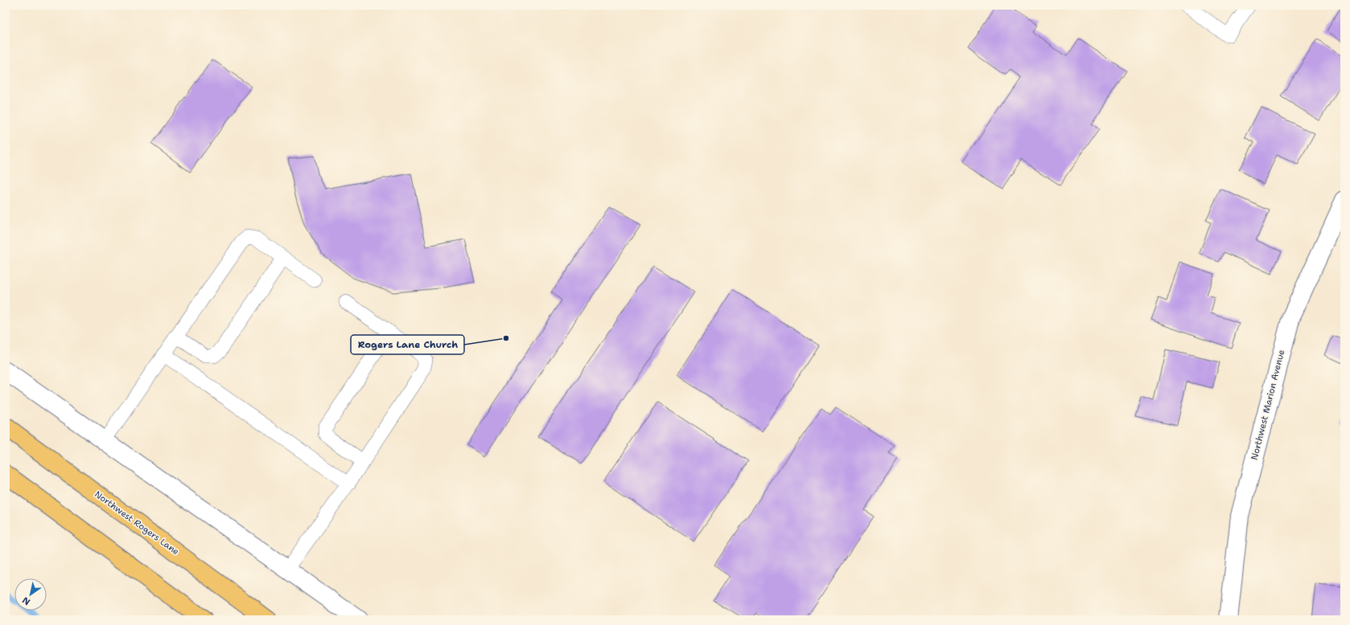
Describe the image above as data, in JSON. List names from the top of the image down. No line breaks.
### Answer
{"streets":{"highway":["Northwest Rogers Lane"],"street":["Northwest Marion Avenue"]},"places":["Rogers Lane Church"],"north":"bottom left"}
